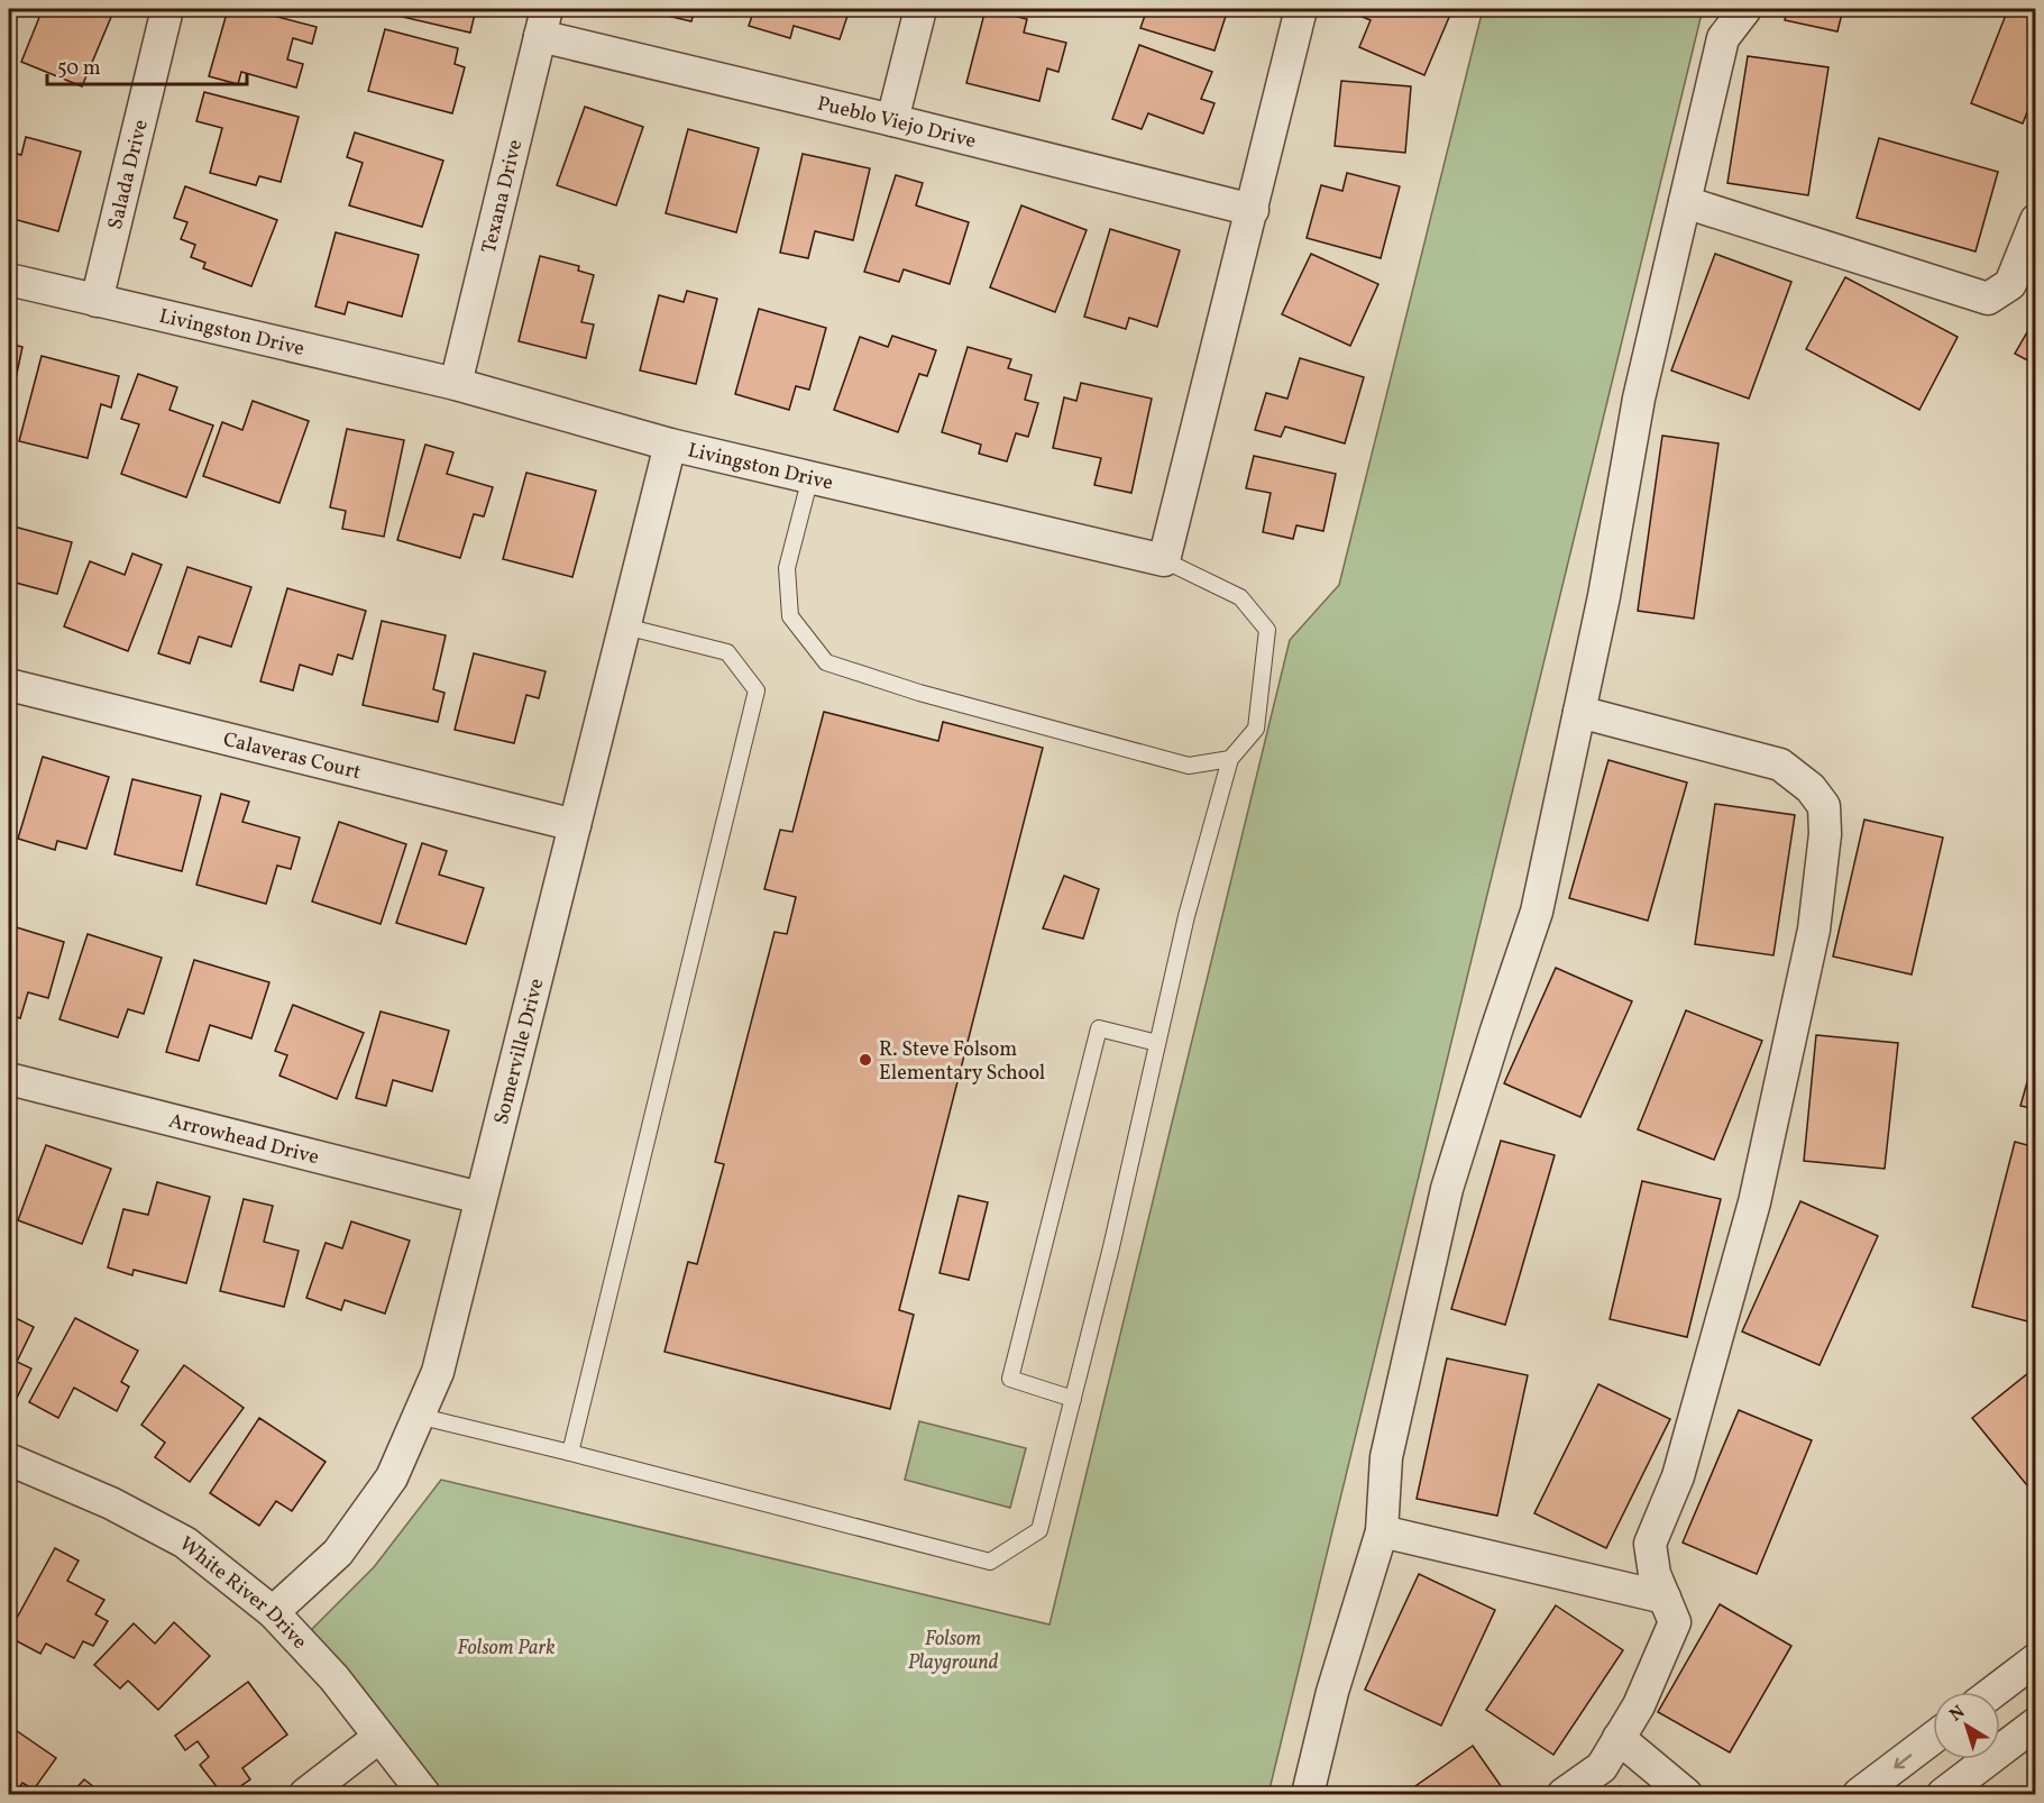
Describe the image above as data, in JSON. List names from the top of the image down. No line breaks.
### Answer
{"streets":{"street":["Pueblo Viejo Drive","Salada Drive","Texana Drive","Livingston Drive","Calaveras Court","Somerville Drive","Arrowhead Drive","White River Drive"]},"crossings":[["Pueblo Viejo Drive","Texana Drive"],["Salada Drive","Livingston Drive"],["Texana Drive","Livingston Drive"],["Livingston Drive","Somerville Drive"],["Calaveras Court","Somerville Drive"],["Somerville Drive","Arrowhead Drive"],["Somerville Drive","White River Drive"]],"parks":["Folsom Playground","Folsom Park"],"places":["R. Steve Folsom Elementary School"],"scale_bar":"50 m","north":"top left"}
